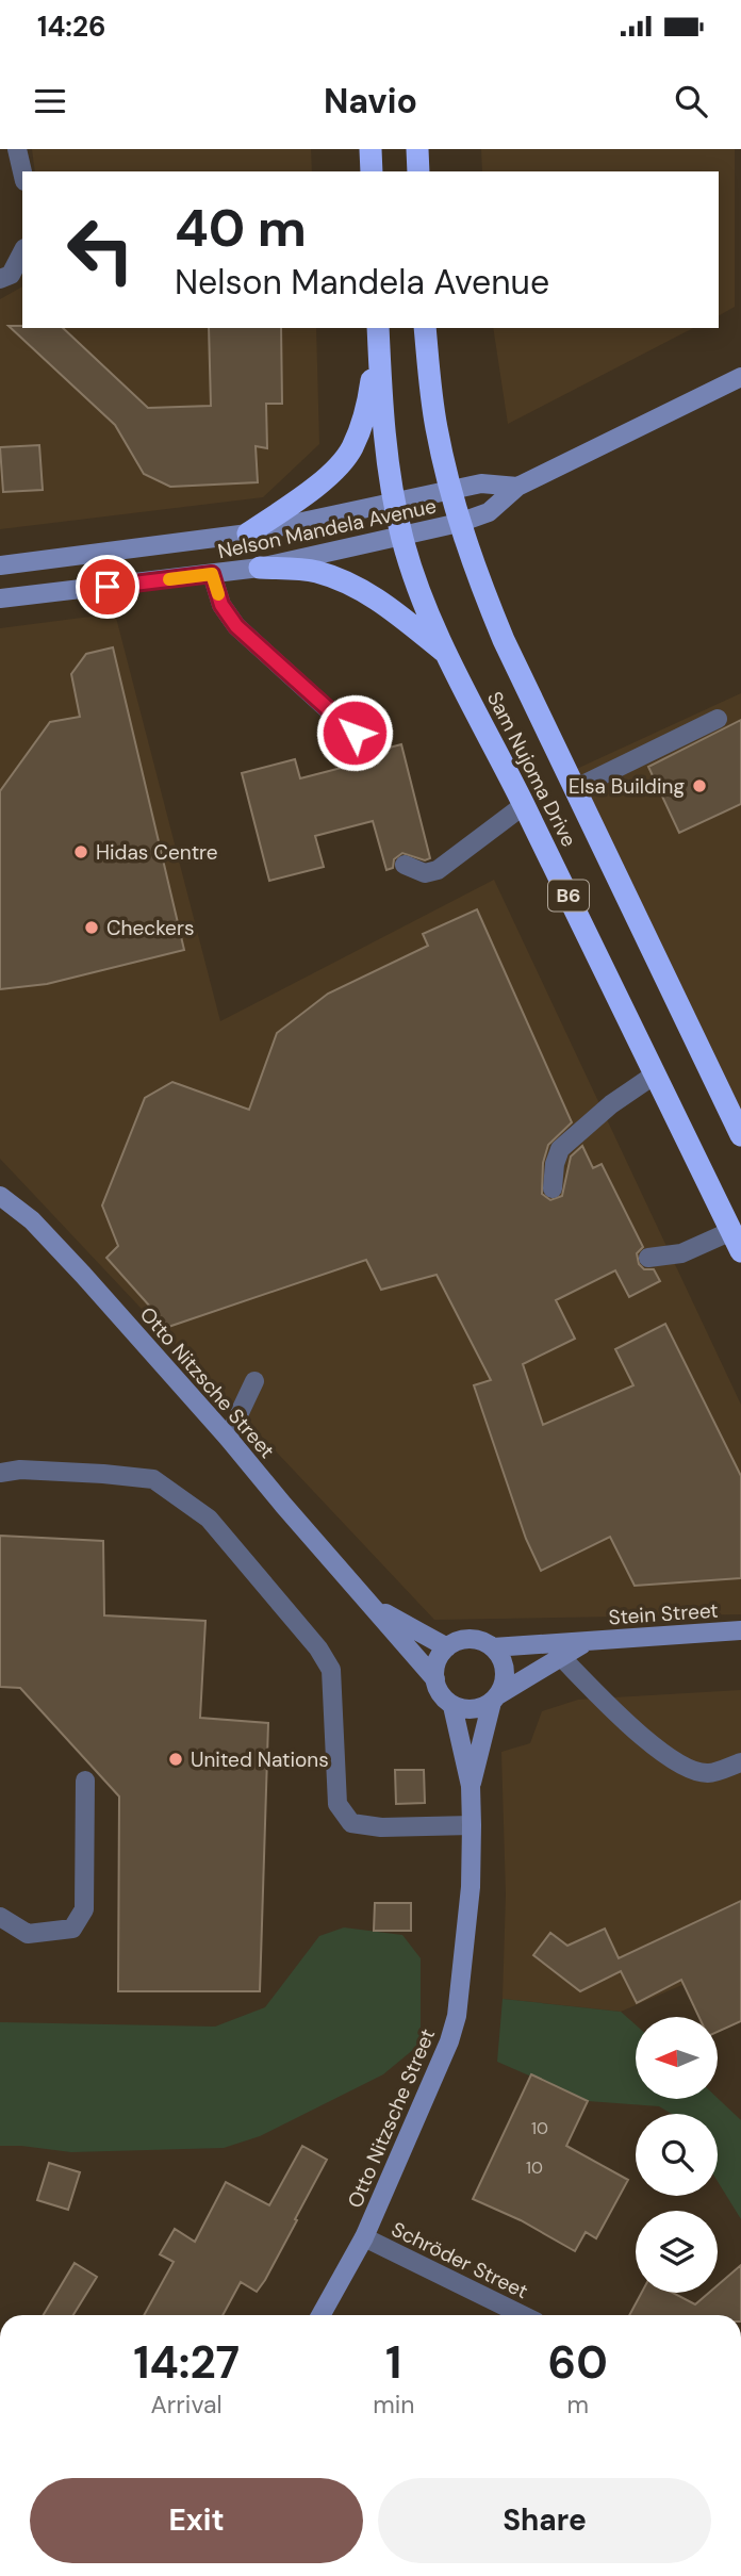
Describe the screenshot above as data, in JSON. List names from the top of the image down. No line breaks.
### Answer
{"streets":{"highway":["Sam Nujoma Drive","B6"],"street":["Nelson Mandela Avenue","Otto Nitzsche Street","Stein Street","Schröder Street"]},"crossings":[["Nelson Mandela Avenue","Sam Nujoma Drive"],["Otto Nitzsche Street","Stein Street"],["Otto Nitzsche Street","Schröder Street"]],"places":["Elsa Building","Hidas Centre","Checkers","United Nations"],"house_numbers":["10","10"],"north":"left","page":{"status":"14:26","header":"Navio","turn":["40 m","Nelson Mandela Avenue"],"eta":["14:27","Arrival","1","min","60","m"],"buttons":["Exit","Share"]}}
